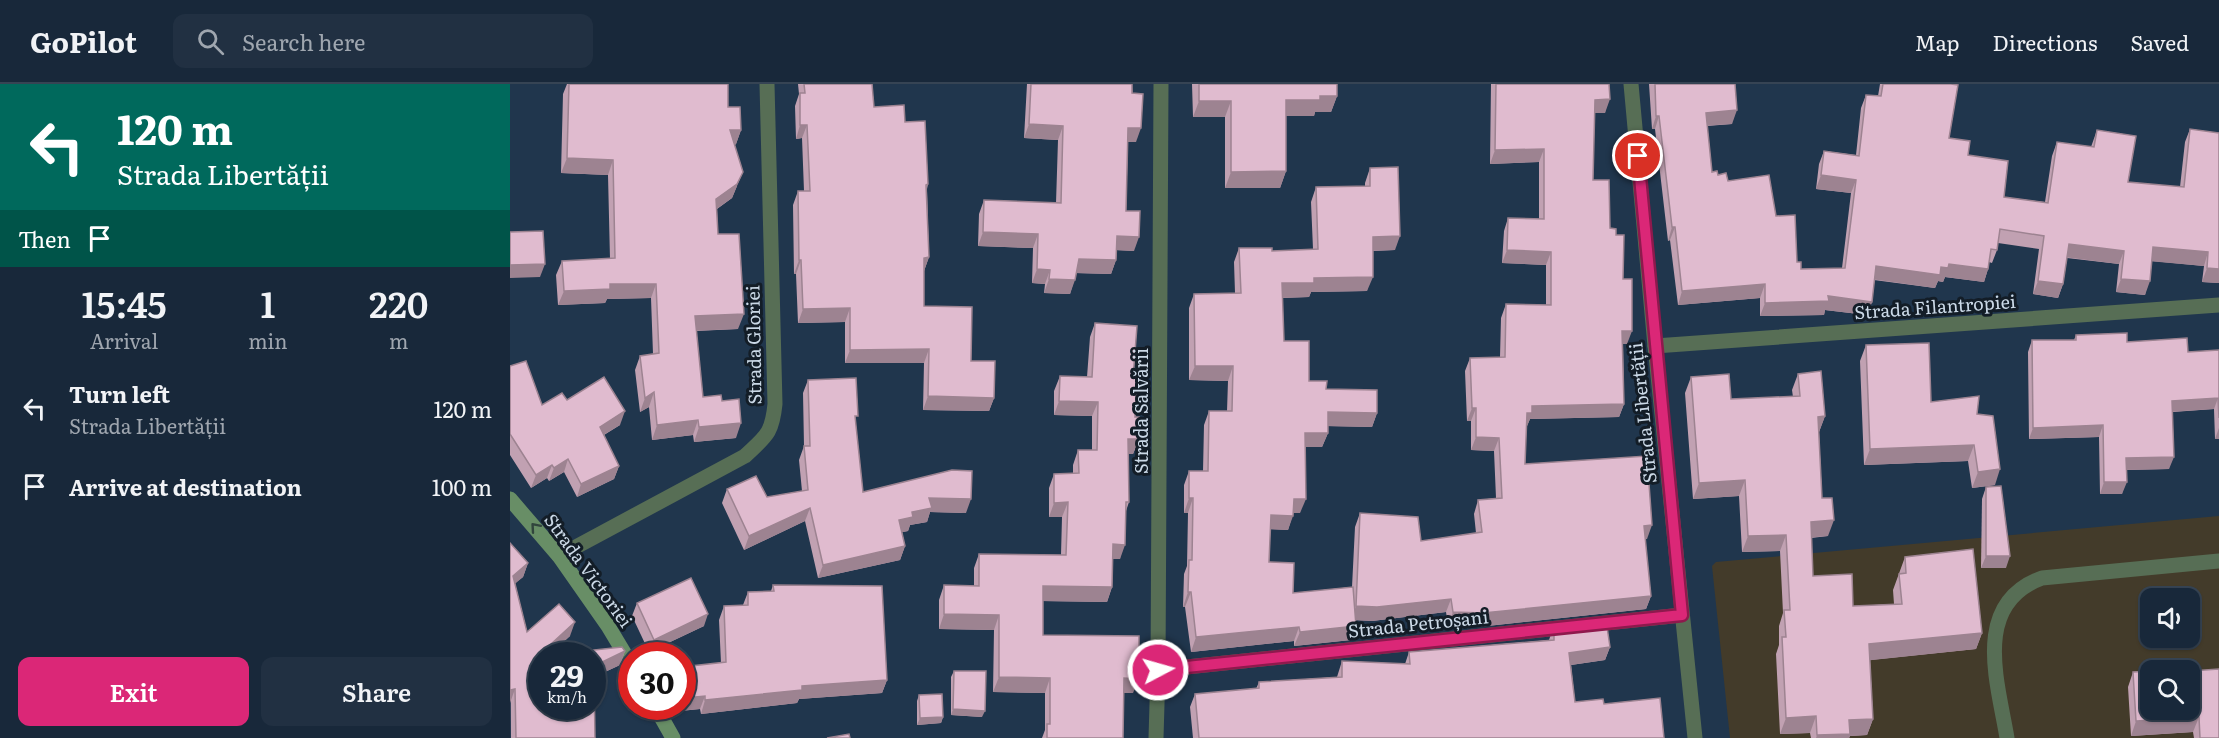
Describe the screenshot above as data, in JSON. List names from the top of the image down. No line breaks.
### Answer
{"streets":{"street":["Strada Filantropiei","Strada Gloriei","Strada Salvării","Strada Libertății","Strada Victoriei","Strada Petroșani"]},"crossings":[["Strada Filantropiei","Strada Libertății"],["Strada Gloriei","Strada Victoriei"],["Strada Salvării","Strada Petroșani"],["Strada Libertății","Strada Petroșani"]],"one_way":["Strada Victoriei"],"page":{"header":"GoPilot","search":"Search here","nav":["Map","Directions","Saved"],"turn":["120 m","Strada Libertății"],"then":"Then","eta":["15:45","Arrival","1","min","220","m"],"list":[{"name":"Turn left","note":"Strada Libertății","value":"120 m"},{"name":"Arrive at destination","value":"100 m"}],"speed":"29 km/h","limit":"30","buttons":["Exit","Share"]}}
